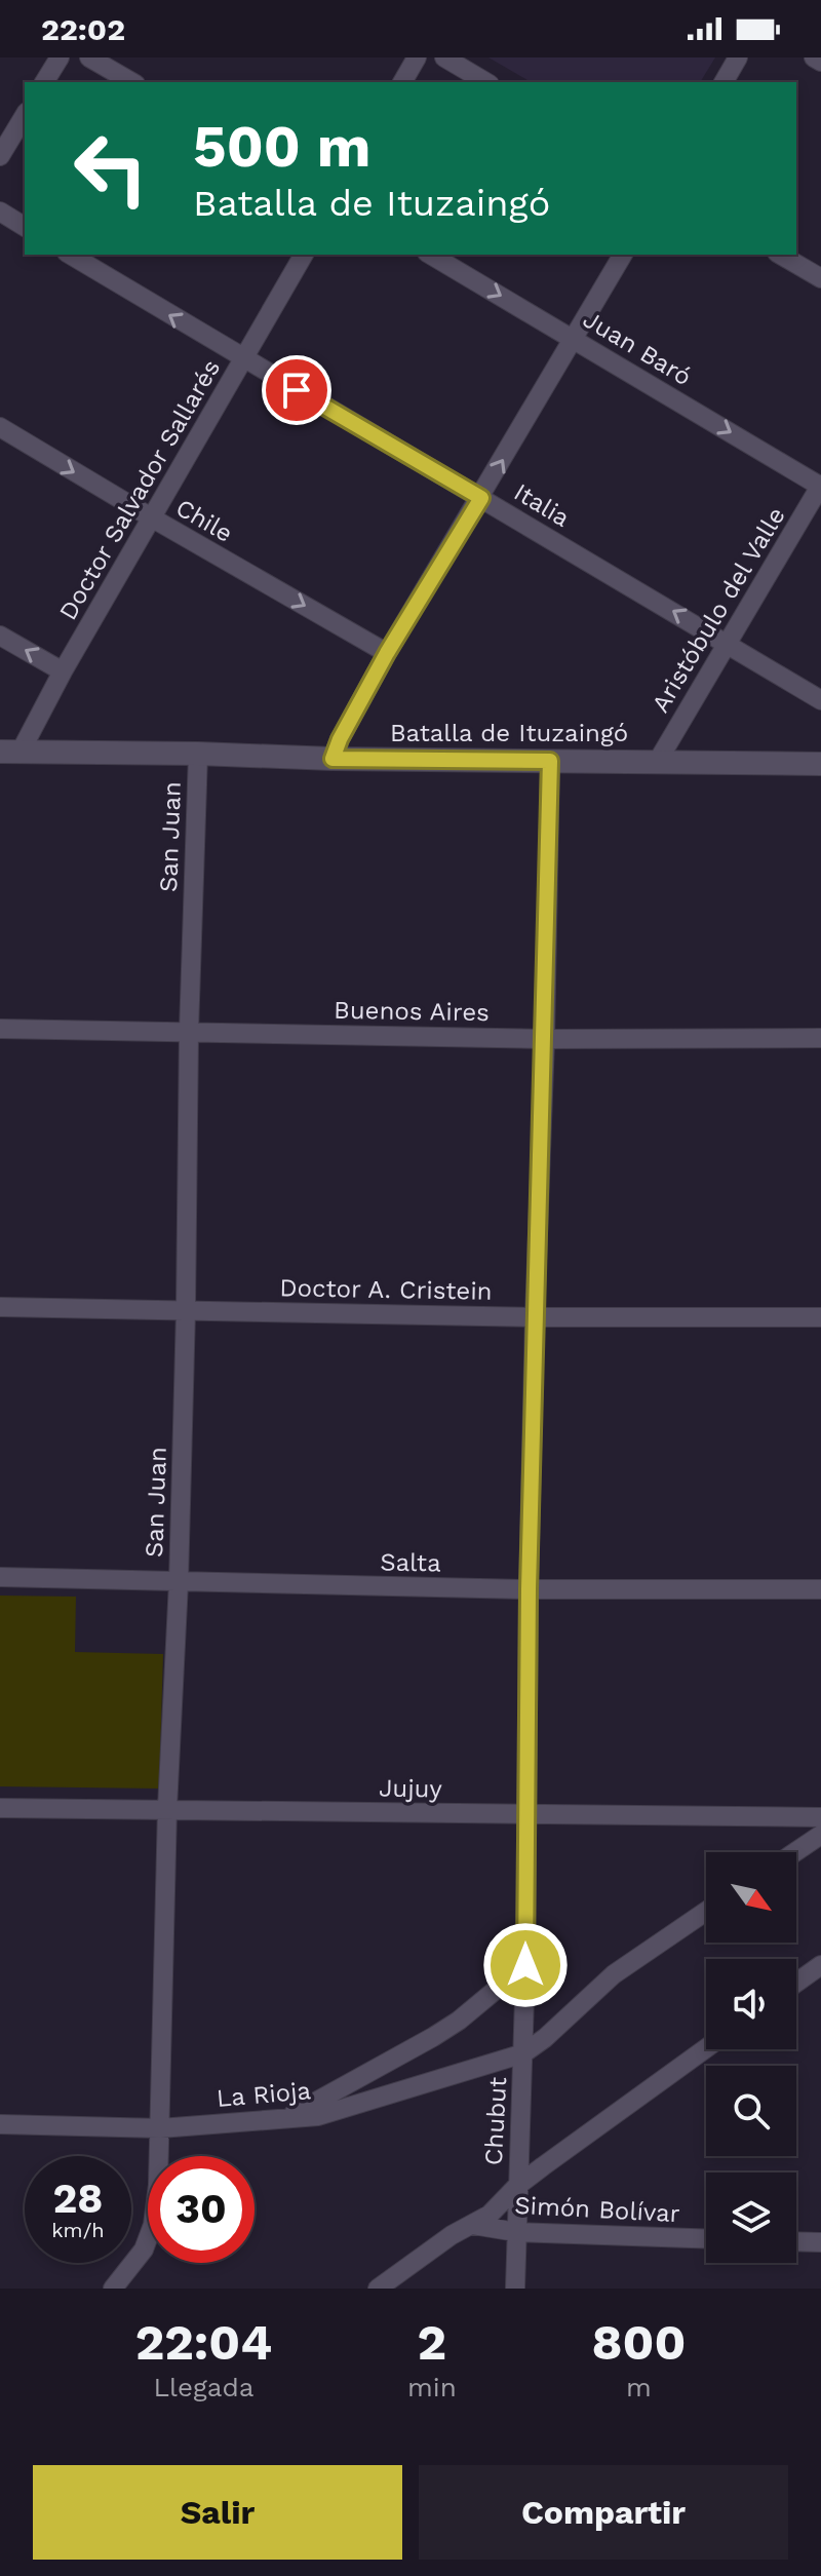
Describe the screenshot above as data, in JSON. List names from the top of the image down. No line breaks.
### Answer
{"streets":{"main road":["Batalla de Ituzaingó"],"street":["Juan Baró","Doctor Salvador Sallarés","Italia","Chile","Aristóbulo del Valle","San Juan","Buenos Aires","Doctor A. Cristein","Salta","Jujuy","La Rioja","Chubut","Simón Bolívar"]},"crossings":[["Juan Baró","Aristóbulo del Valle"],["Doctor Salvador Sallarés","Italia"],["Doctor Salvador Sallarés","Chile"],["Doctor Salvador Sallarés","Batalla de Ituzaingó"],["Italia","Aristóbulo del Valle"],["Aristóbulo del Valle","Batalla de Ituzaingó"],["Batalla de Ituzaingó","San Juan"],["San Juan","Buenos Aires"],["San Juan","Doctor A. Cristein"],["San Juan","Salta"],["San Juan","Jujuy"],["San Juan","La Rioja"],["La Rioja","Chubut"],["Chubut","Simón Bolívar"]],"one_way":["Juan Baró","Italia","Chile"],"north":"bottom right","page":{"status":"22:02","turn":["500 m","Batalla de Ituzaingó"],"speed":"28 km/h","limit":"30","eta":["22:04","Llegada","2","min","800","m"],"buttons":["Salir","Compartir"]}}
